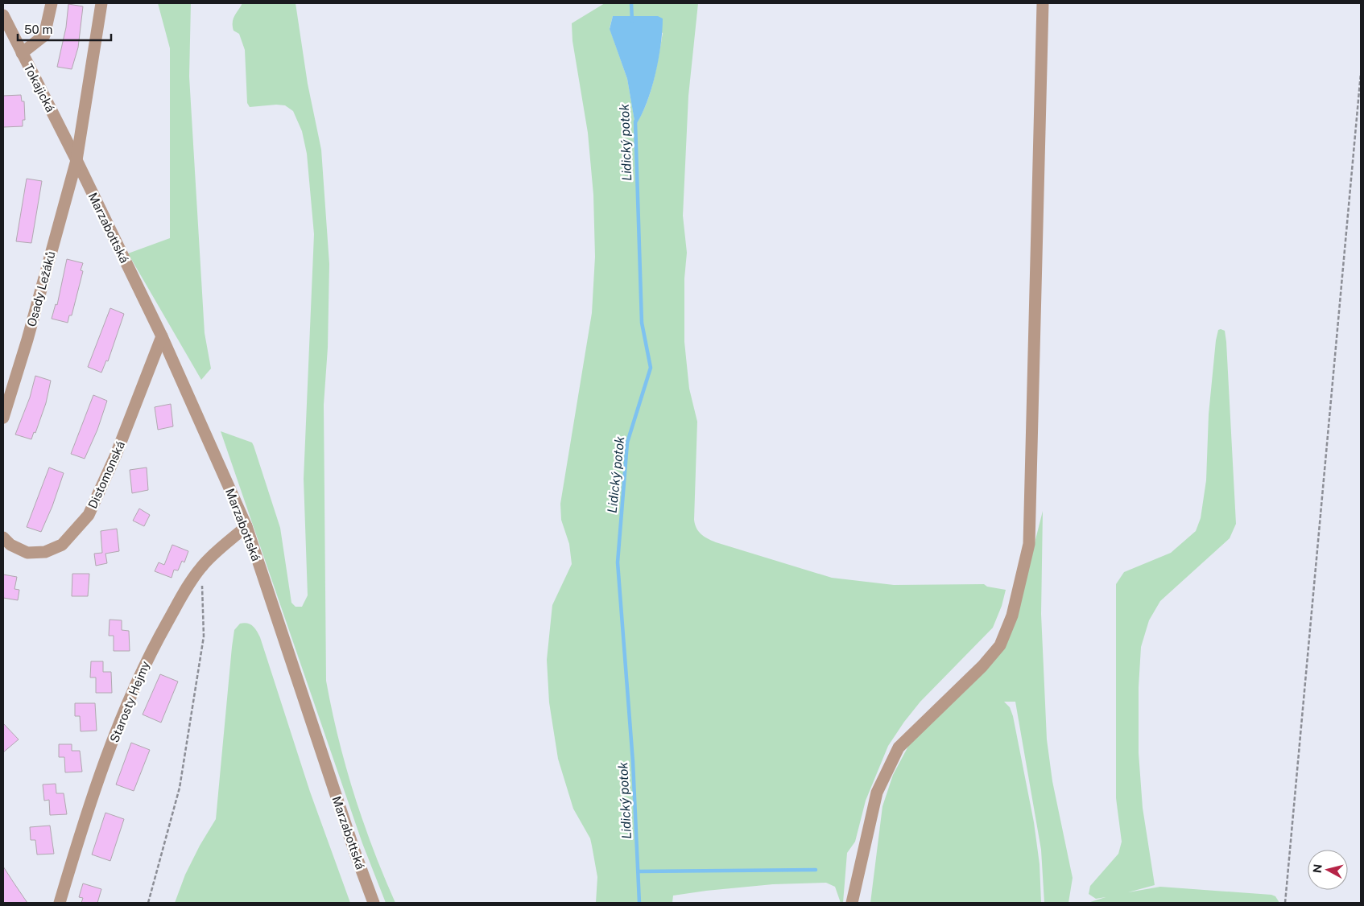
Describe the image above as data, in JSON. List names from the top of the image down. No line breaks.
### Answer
{"streets":{"street":["Tokajická","Marzabottská","Osady Ležáků","Distomonská","Starosty Hejmy"]},"crossings":[["Tokajická","Marzabottská"],["Tokajická","Osady Ležáků"],["Marzabottská","Osady Ležáků"],["Marzabottská","Distomonská"],["Marzabottská","Starosty Hejmy"]],"water":["Lidický potok"],"scale_bar":"50 m","north":"left"}
